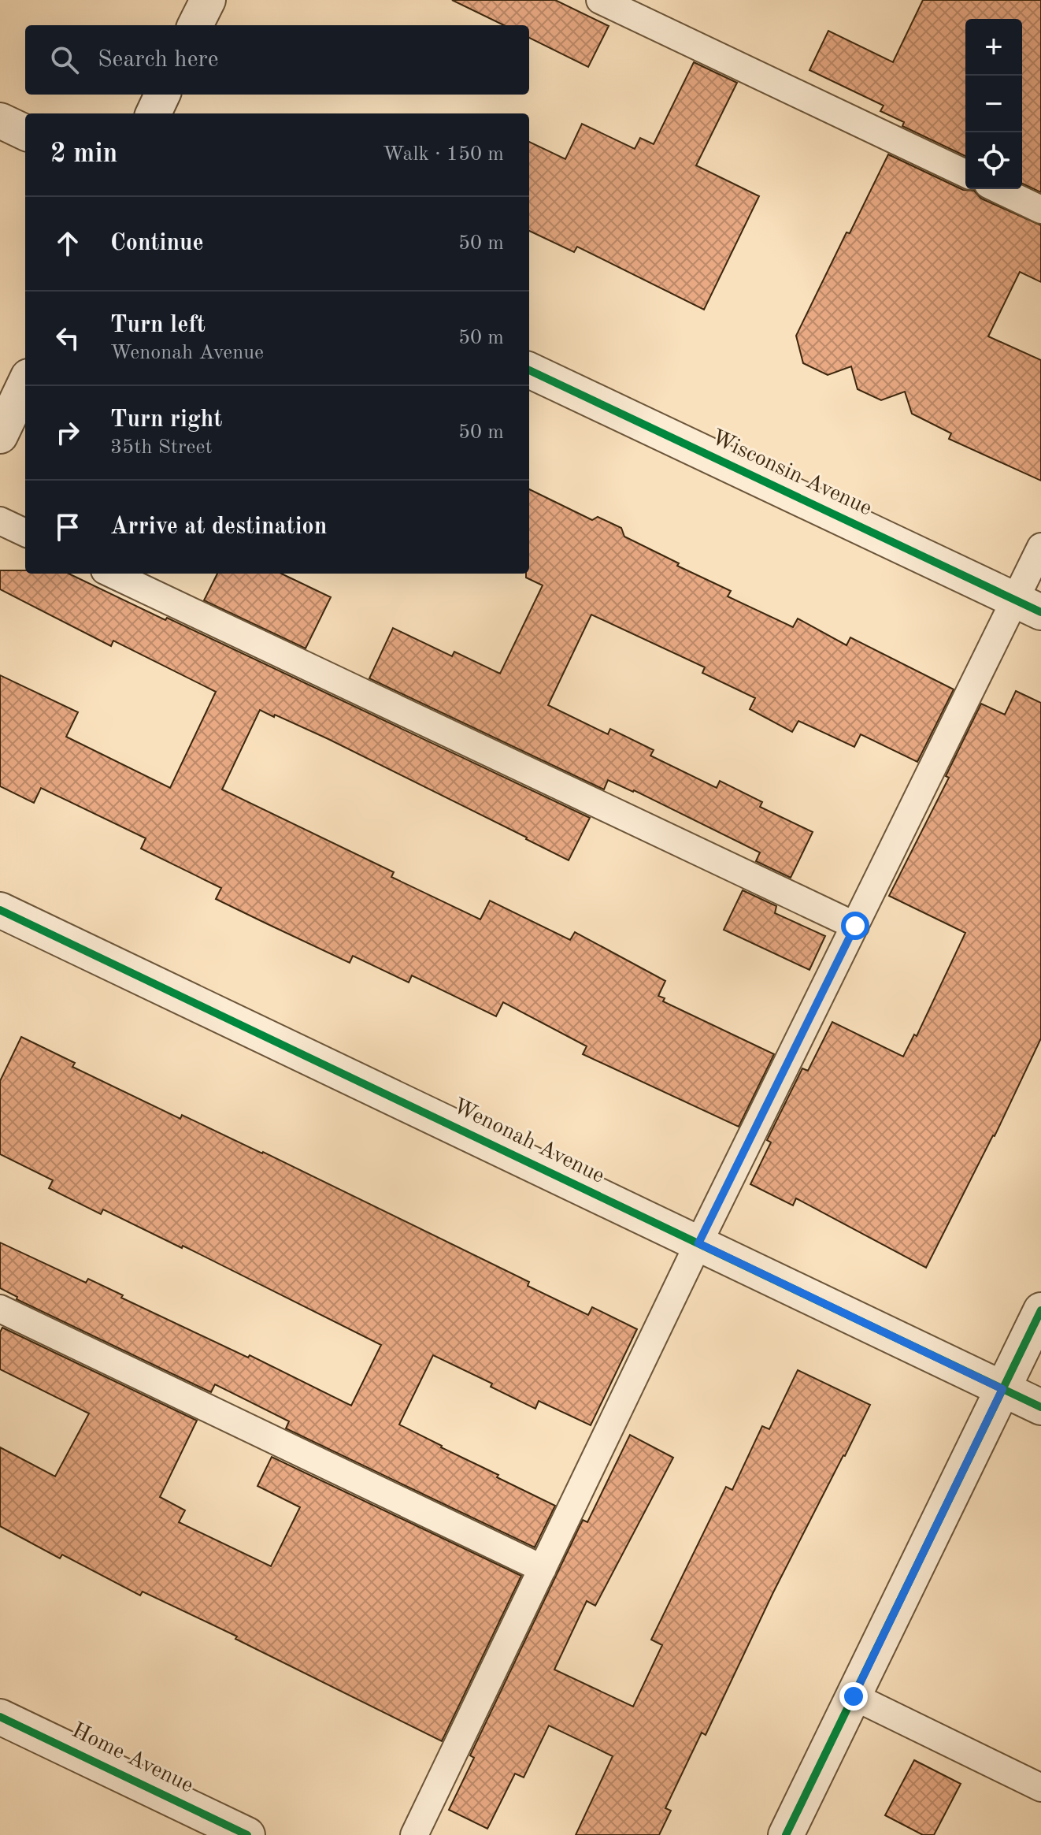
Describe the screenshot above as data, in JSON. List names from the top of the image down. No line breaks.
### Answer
{"streets":{"street":["Wisconsin Avenue","Wenonah Avenue","Home Avenue"]},"page":{"map_buttons":["+","−"],"search":"Search here","heading":["2 min","Walk · 150 m"],"list":[["Continue","50 m"],["Turn left","Wenonah Avenue","50 m"],["Turn right","35th Street","50 m"],"Arrive at destination"]}}
